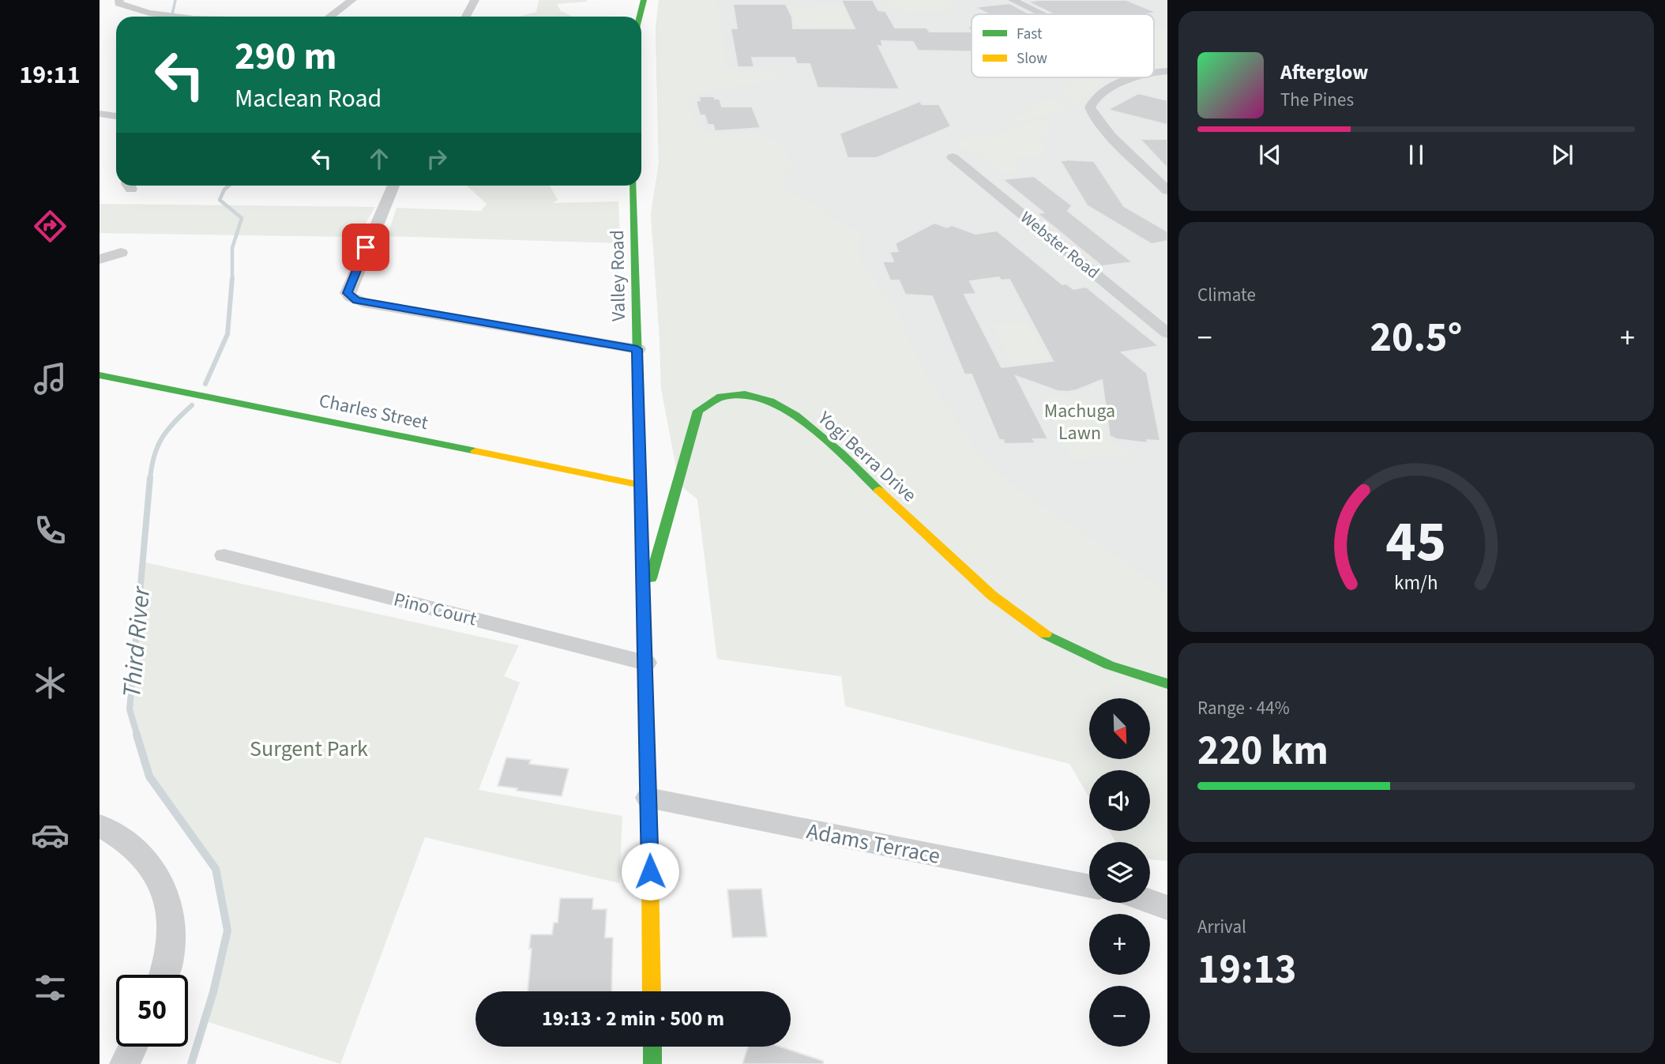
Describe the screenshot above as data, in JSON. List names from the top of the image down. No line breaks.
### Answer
{"streets":{"main road":["Valley Road","Charles Street","Yogi Berra Drive"],"street":["Webster Road","Pino Court","Adams Terrace"]},"crossings":[["Valley Road","Charles Street"],["Valley Road","Yogi Berra Drive"],["Valley Road","Pino Court"],["Valley Road","Adams Terrace"]],"water":["Third River"],"parks":["Machuga Lawn","Surgent Park"],"legend":["Fast","Slow"],"north":"bottom right","page":{"tabs":"19:11","turn":["290 m","Maclean Road"],"song":["Afterglow","The Pines"],"tile":["Climate",["Range · 44%","220 km"],["Arrival","19:13"]],"heat":["−","20.5°","+"],"map_buttons":["+","−"],"limit":"50","trip":"19:13 · 2 min · 500 m","gauge":["45","km/h"]}}
